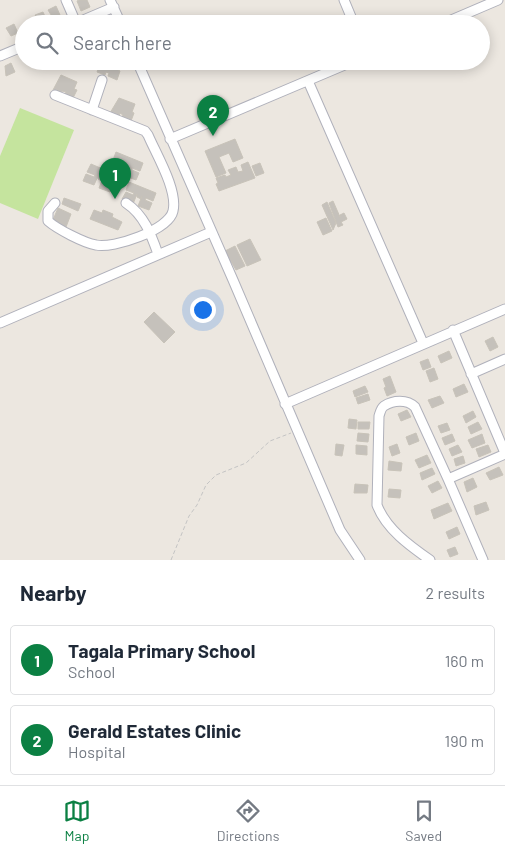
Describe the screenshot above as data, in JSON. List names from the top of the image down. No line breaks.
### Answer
{"page":{"search":"Search here","pins":["2","1"],"heading":["Nearby","2 results"],"list":[{"mark":"1","name":"Tagala Primary School","note":"School","value":"160 m"},{"mark":"2","name":"Gerald Estates Clinic","note":"Hospital","value":"190 m"}],"nav":["Map","Directions","Saved"]}}
